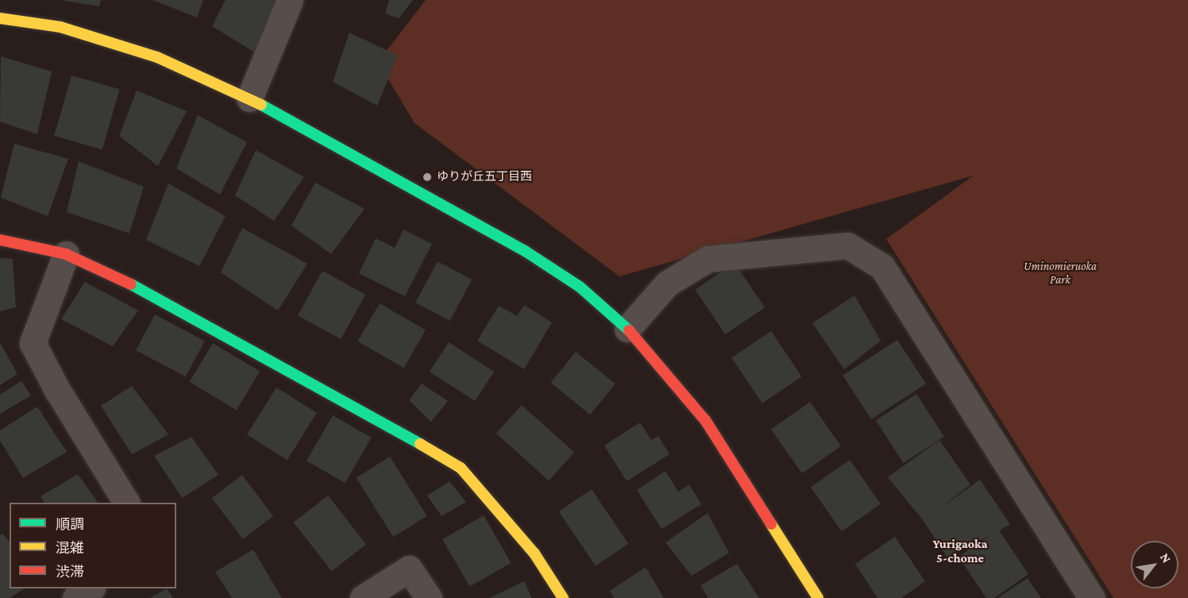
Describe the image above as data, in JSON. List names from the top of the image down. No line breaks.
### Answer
{"districts":["Yurigaoka 5-chome"],"parks":["Uminomieruoka Park"],"places":["ゆりが丘五丁目西"],"legend":["順調","混雑","渋滞"],"north":"top right"}
